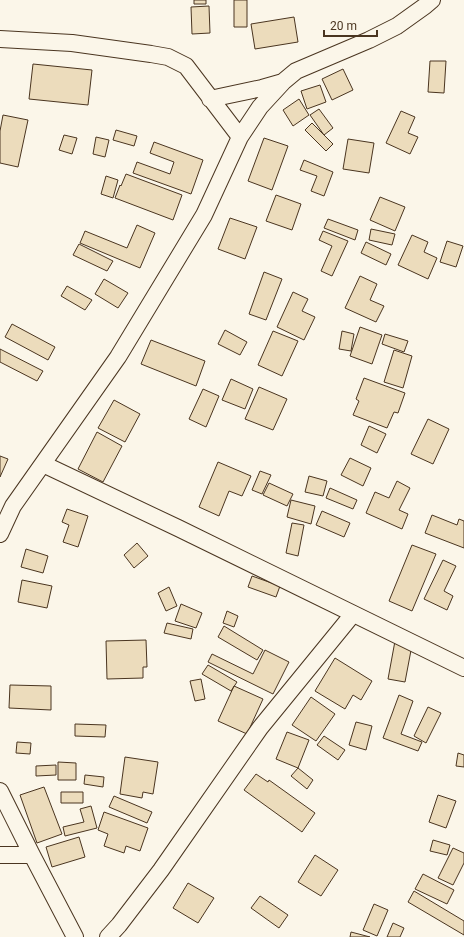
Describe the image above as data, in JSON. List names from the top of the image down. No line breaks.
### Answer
{"scale_bar":"20 m"}
